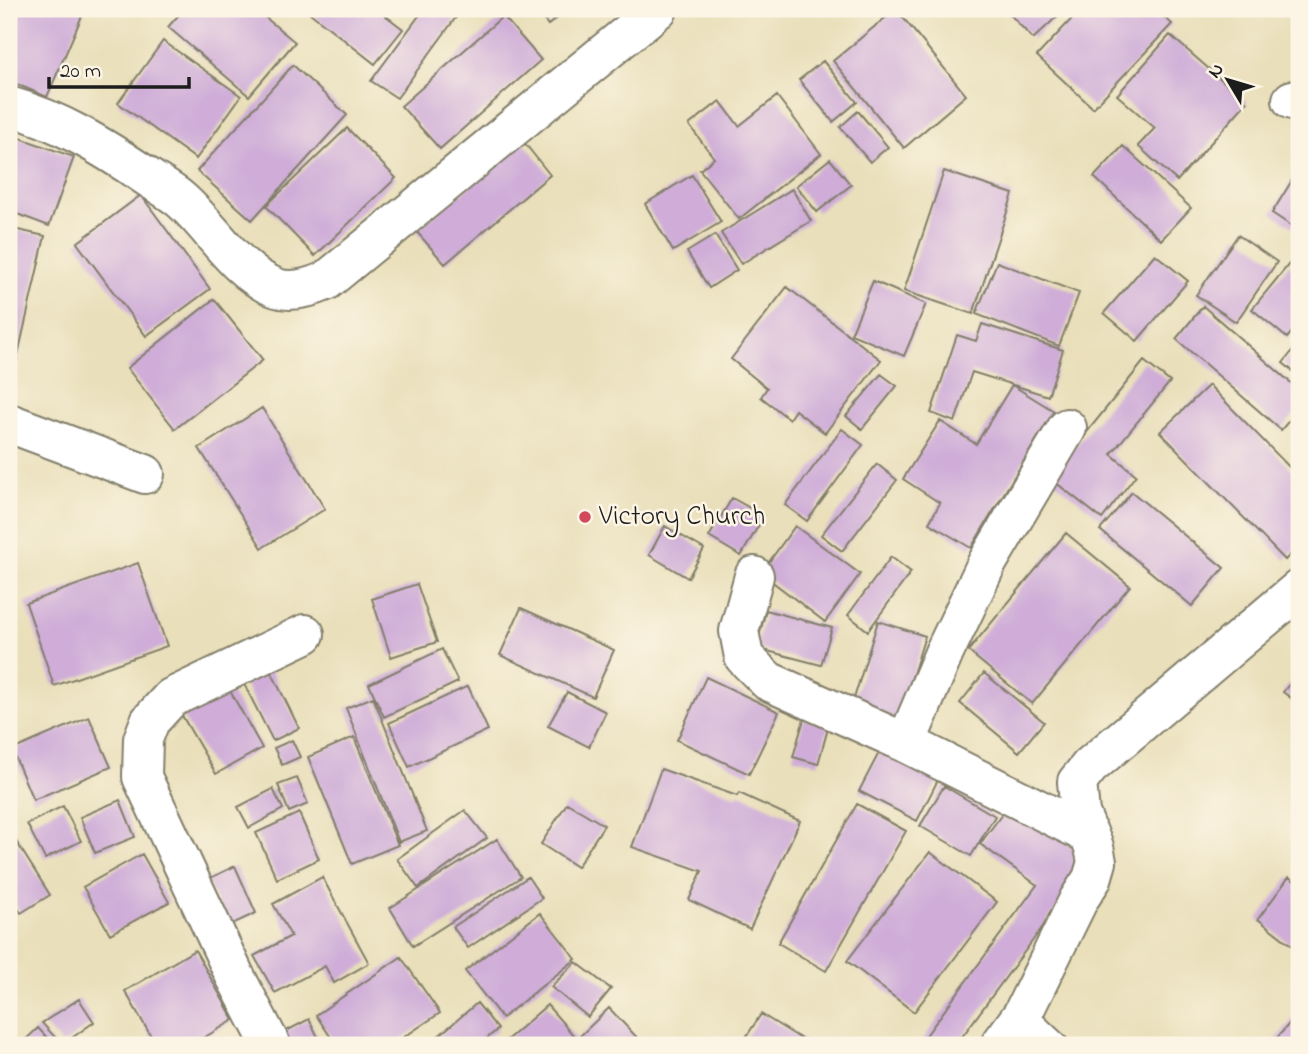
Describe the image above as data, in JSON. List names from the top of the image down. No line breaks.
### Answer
{"places":["Victory Church"],"scale_bar":"20 m","north":"top left"}
